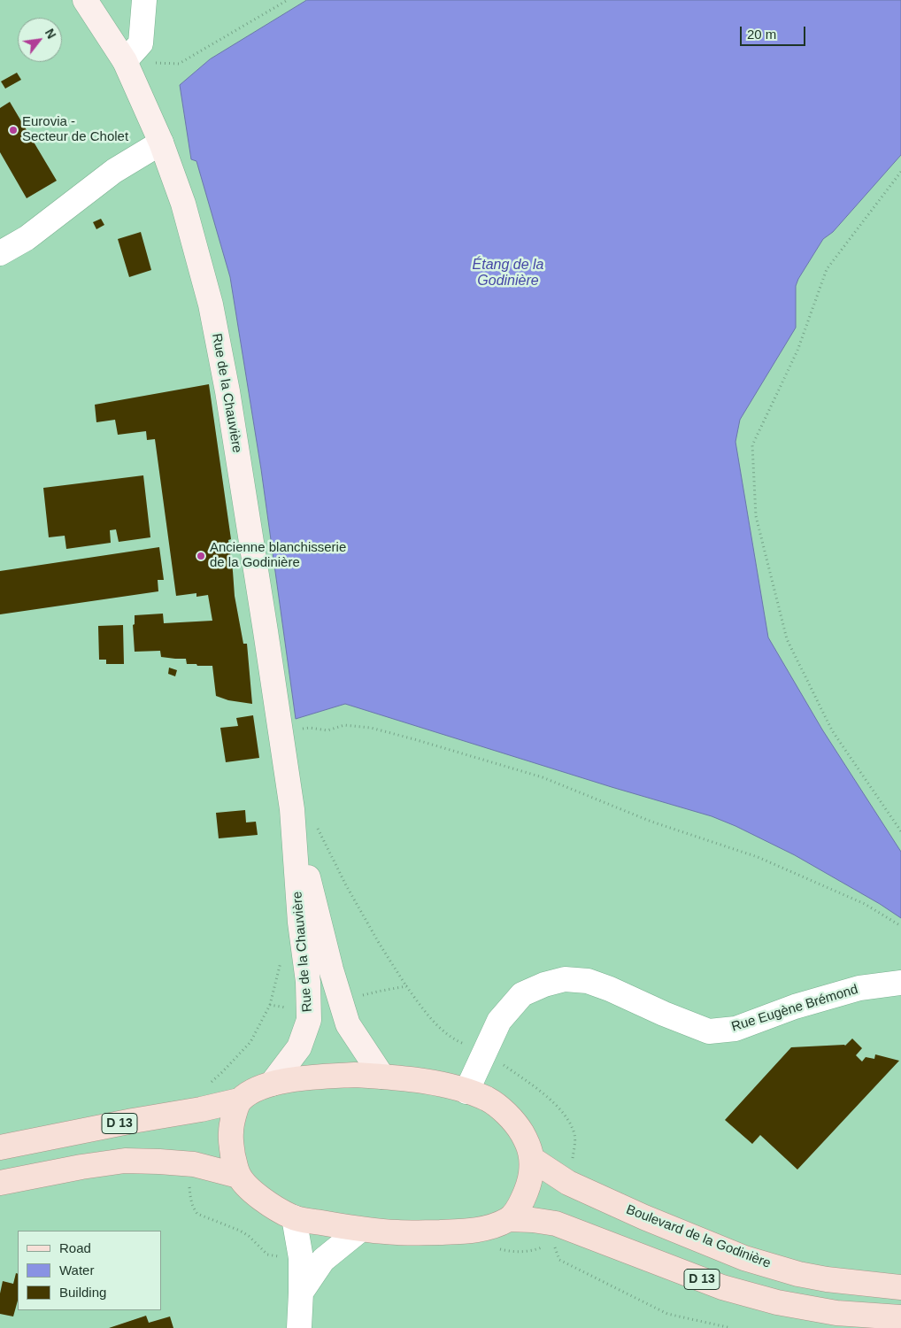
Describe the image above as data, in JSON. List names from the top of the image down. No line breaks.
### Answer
{"streets":{"main road":["Rue de la Chauvière","D 13","Boulevard de la Godinière"],"street":["Rue Eugène Brémond"]},"water":["Étang de la Godinière"],"places":["Eurovia - Secteur de Cholet","Ancienne blanchisserie de la Godinière"],"legend":["Road","Water","Building"],"scale_bar":"20 m","north":"top right"}
